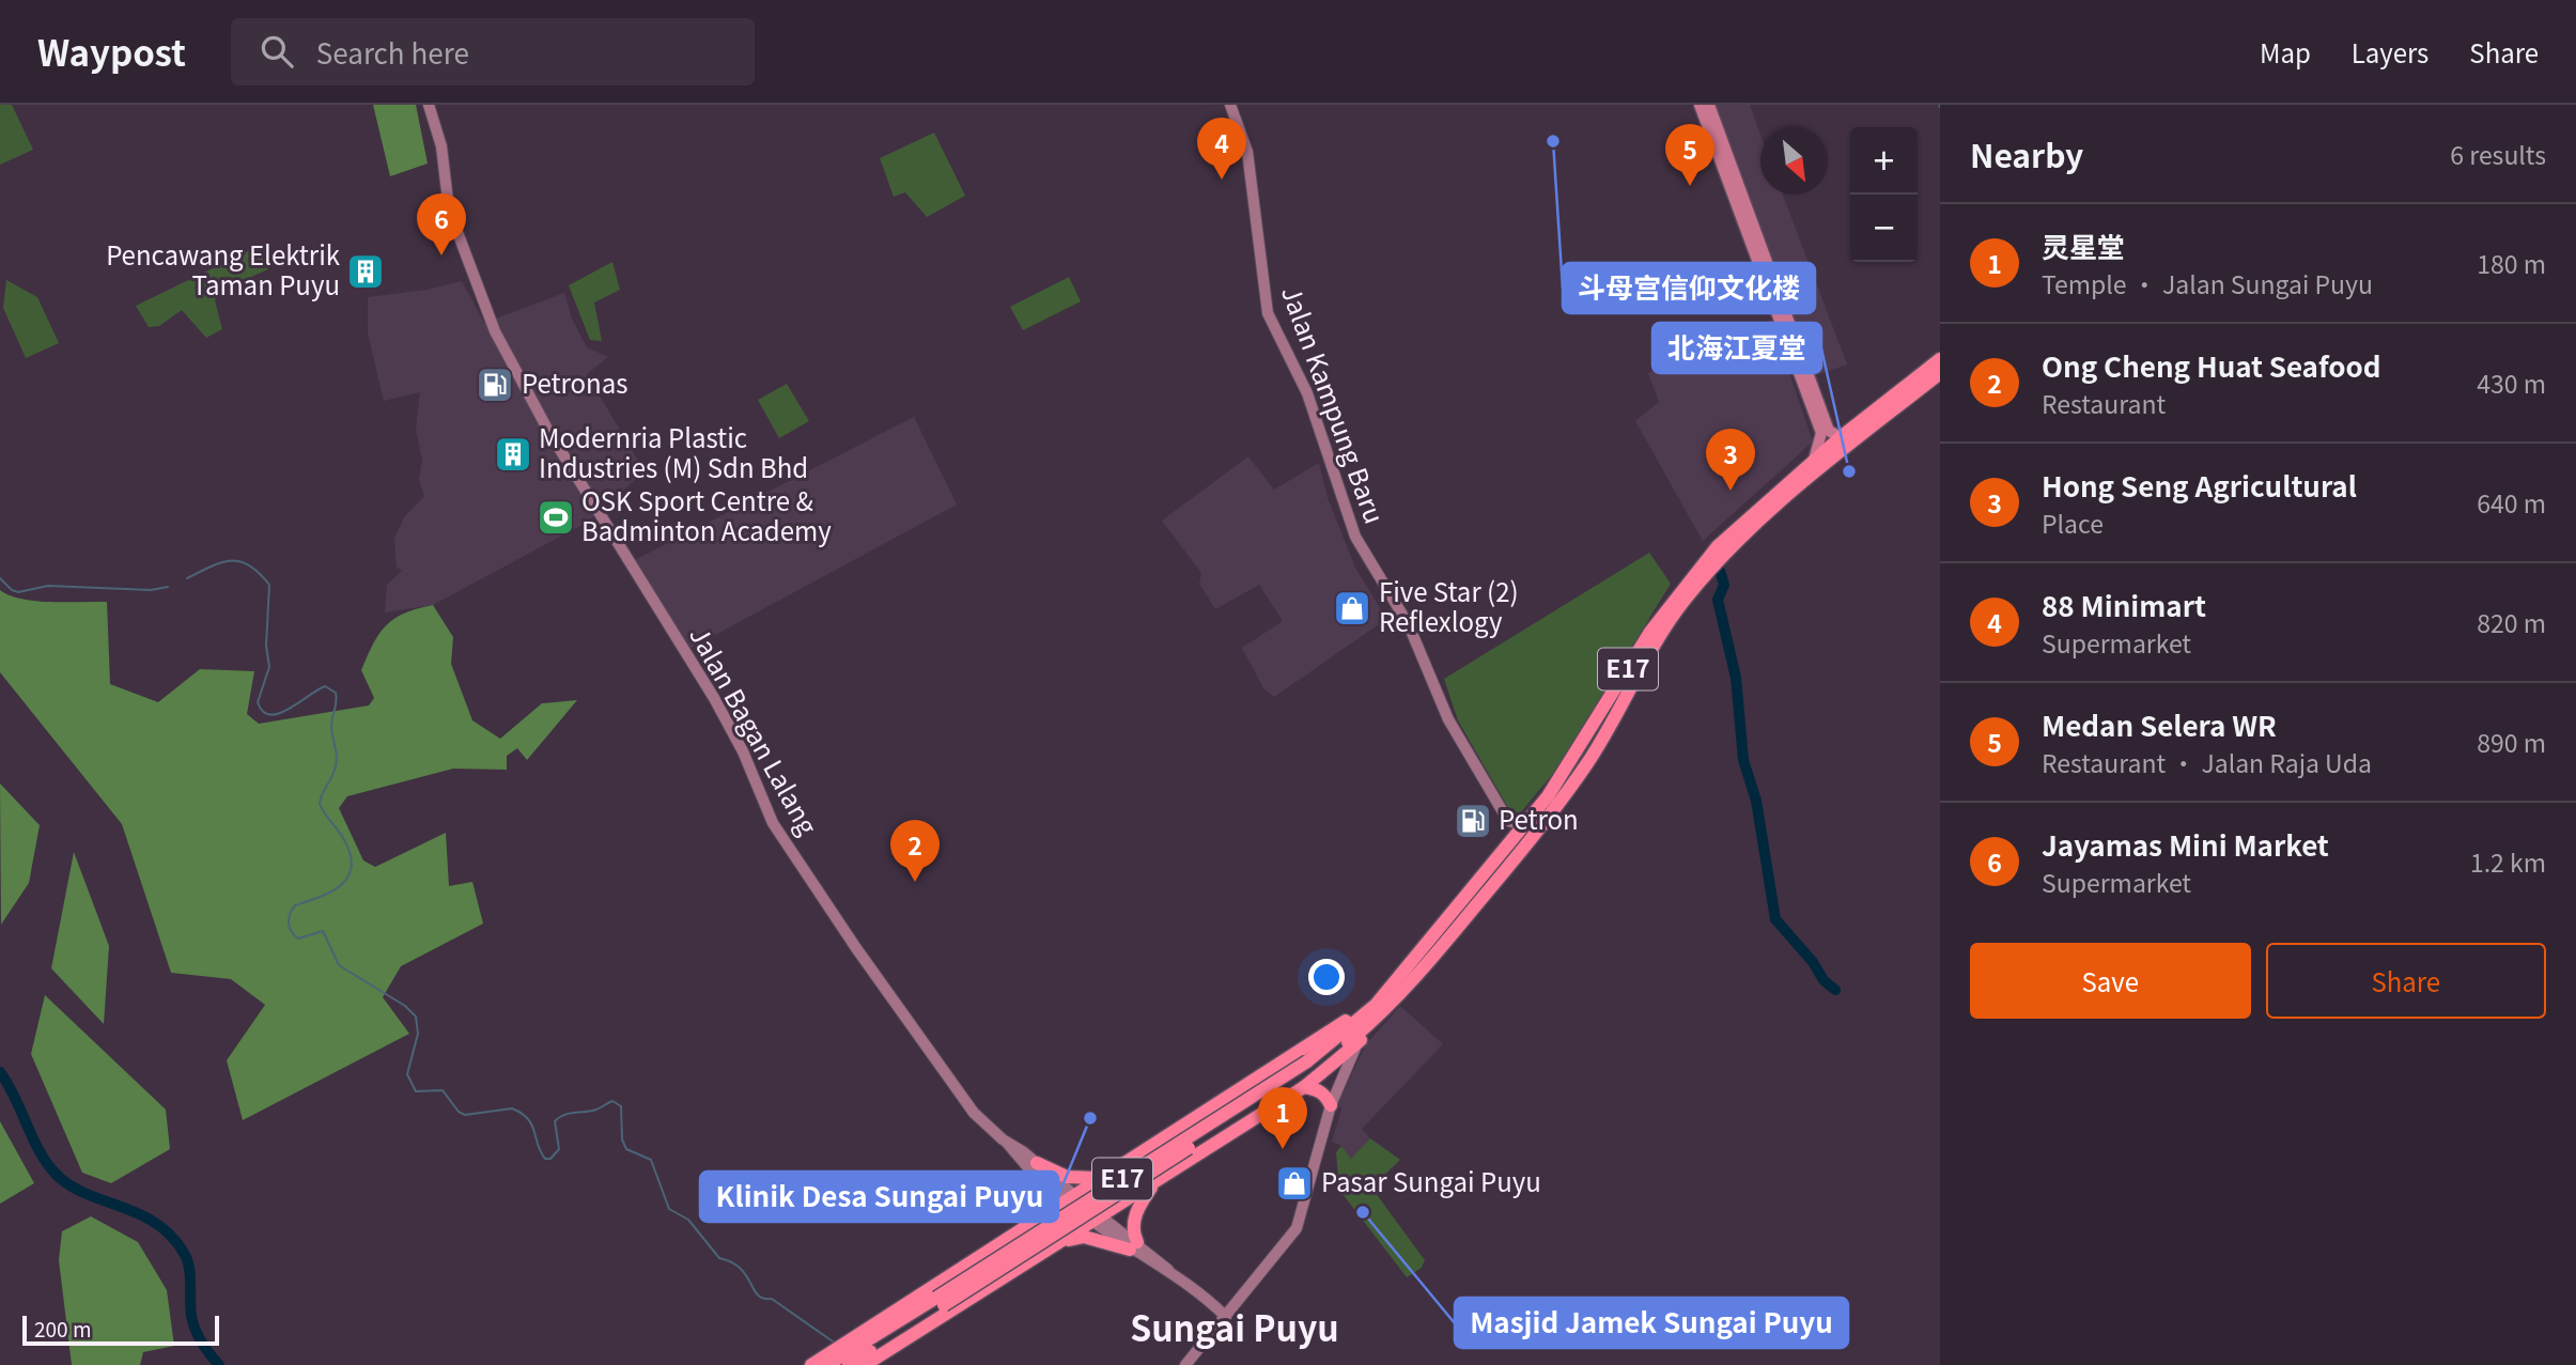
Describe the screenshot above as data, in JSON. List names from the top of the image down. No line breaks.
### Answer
{"streets":{"highway":["E17"],"main road":["Jalan Kampung Baru","Jalan Bagan Lalang"]},"districts":["Sungai Puyu"],"places":{"other":["斗母宫信仰文化楼","北海江夏堂","Klinik Desa Sungai Puyu","Masjid Jamek Sungai Puyu"],"building":["Pencawang Elektrik Taman Puyu","Modernria Plastic Industries (M) Sdn Bhd"],"fuel station":["Petronas","Petron"],"sports":["OSK Sport Centre & Badminton Academy"],"shop":["Five Star (2) Reflexlogy","Pasar Sungai Puyu"]},"scale_bar":"200 m","north":"bottom right","page":{"header":"Waypost","search":"Search here","nav":["Map","Layers","Share"],"heading":["Nearby","6 results"],"pins":["4","5","6","3","2","1"],"map_buttons":["+","−"],"list":[{"mark":"1","name":"灵星堂","note":"Temple · Jalan Sungai Puyu","value":"180 m"},{"mark":"2","name":"Ong Cheng Huat Seafood","note":"Restaurant","value":"430 m"},{"mark":"3","name":"Hong Seng Agricultural","note":"Place","value":"640 m"},{"mark":"4","name":"88 Minimart","note":"Supermarket","value":"820 m"},{"mark":"5","name":"Medan Selera WR","note":"Restaurant · Jalan Raja Uda","value":"890 m"},{"mark":"6","name":"Jayamas Mini Market","note":"Supermarket","value":"1.2 km"}],"buttons":["Save","Share"],"scale":"200 m"}}
